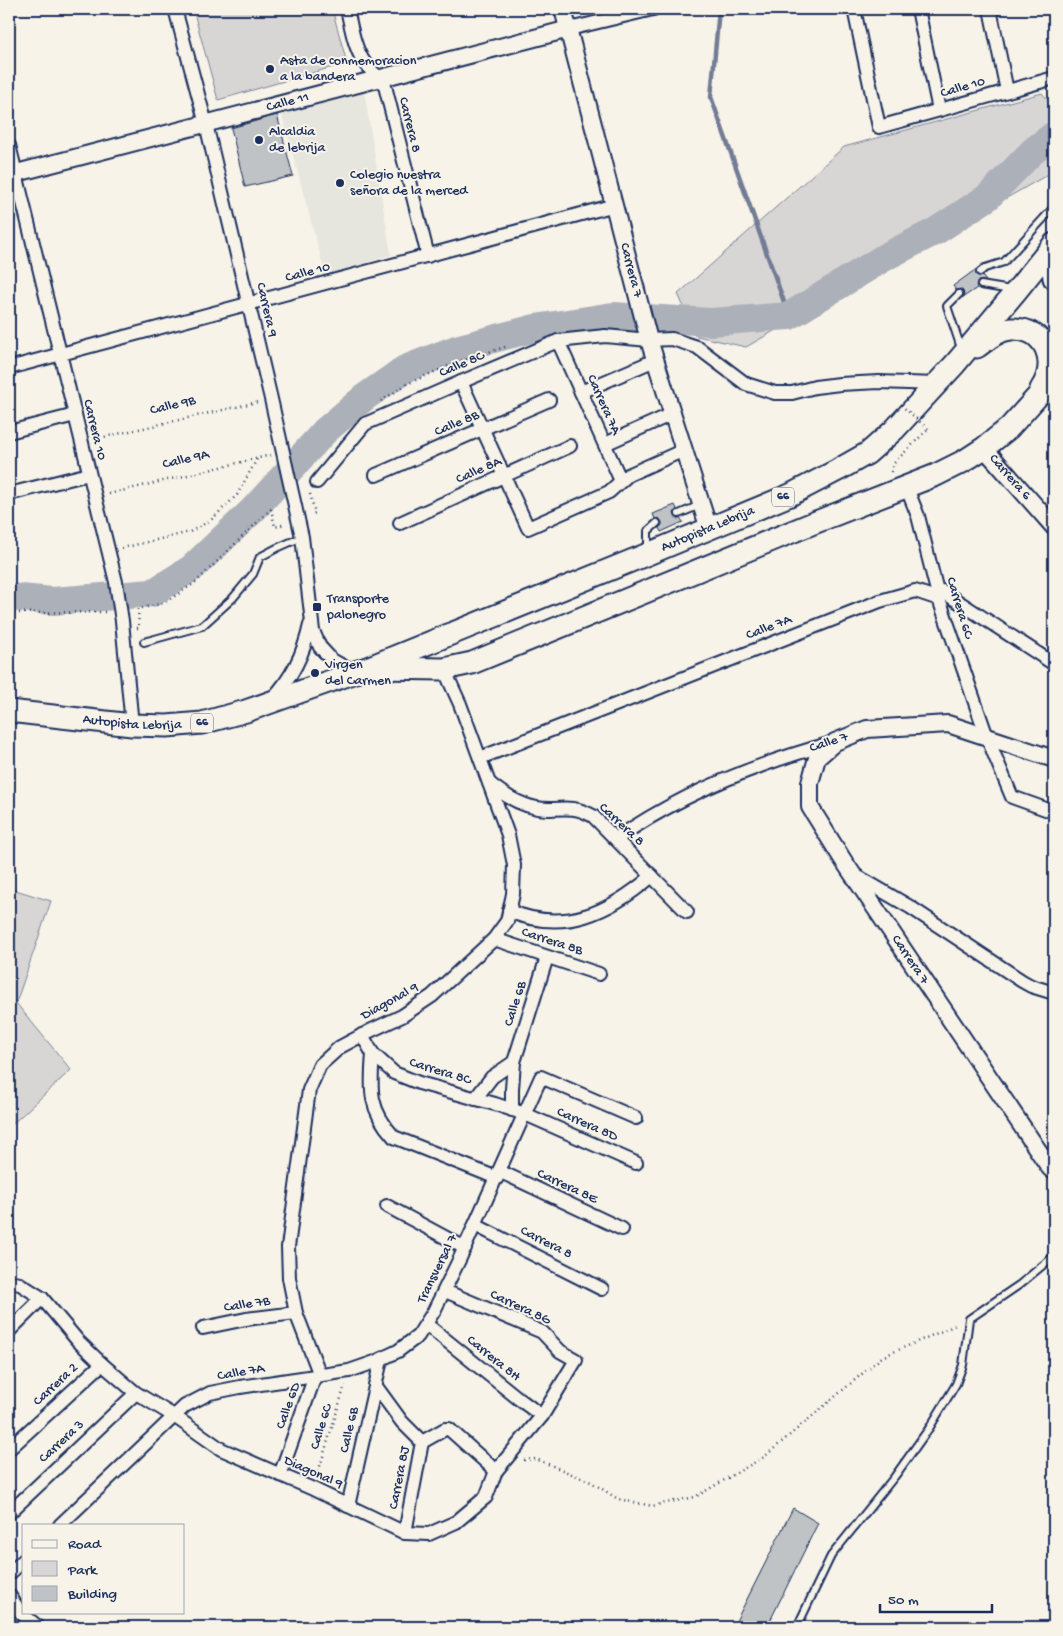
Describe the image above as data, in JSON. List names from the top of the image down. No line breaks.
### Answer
{"streets":{"highway":["66","Autopista Lebrija"],"street":["Calle 10","Calle 11","Carrera 8","Carrera 7","Carrera 9","Calle 8C","Carrera 7A","Calle 8B","Carrera 10","Calle 8A","Carrera 6","Carrera 6C","Calle 7A","Calle 7","Carrera 8B","Diagonal 9","Calle 6B","Carrera 8C","Carrera 8D","Carrera 8E","Transversal 7","Calle 7B","Carrera 8G","Carrera 8H","Carrera 2","Calle 6D","Carrera 3","Carrera 8J"],"path":["Calle 9B","Calle 9A","Calle 6C"]},"crossings":[["Calle 10","Carrera 8"],["Calle 10","Carrera 7"],["Calle 10","Carrera 9"],["Calle 10","Carrera 10"],["Calle 11","Carrera 8"],["Calle 11","Carrera 7"],["Calle 11","Carrera 9"],["Calle 11","Carrera 10"],["Carrera 8","Calle 7"],["Carrera 8","Diagonal 9"],["Carrera 8","Transversal 7"],["Carrera 7","Calle 8C"],["Carrera 7","Autopista Lebrija"],["Carrera 7","Calle 7"],["Carrera 9","Calle 9B"],["Carrera 9","Calle 9A"],["Carrera 9","Autopista Lebrija"],["Calle 8C","Carrera 7A"],["Calle 8C","Autopista Lebrija"],["Calle 9B","Carrera 10"],["Carrera 10","Calle 9A"],["Carrera 10","Autopista Lebrija"],["Carrera 6","Autopista Lebrija"],["Autopista Lebrija","Carrera 6C"],["Autopista Lebrija","Diagonal 9"],["Carrera 6C","Calle 7A"],["Carrera 6C","Calle 7"],["Calle 7A","Diagonal 9"],["Calle 7A","Transversal 7"],["Calle 7A","Calle 6D"],["Carrera 8B","Diagonal 9"],["Carrera 8B","Calle 6B"],["Diagonal 9","Calle 6B"],["Diagonal 9","Carrera 8C"],["Diagonal 9","Transversal 7"],["Diagonal 9","Calle 7B"],["Diagonal 9","Carrera 8G"],["Diagonal 9","Carrera 8H"],["Diagonal 9","Carrera 2"],["Diagonal 9","Calle 6D"],["Diagonal 9","Calle 6C"],["Diagonal 9","Carrera 3"],["Diagonal 9","Carrera 8J"],["Calle 6B","Carrera 8C"],["Calle 6B","Transversal 7"],["Calle 6B","Carrera 8J"],["Carrera 8C","Carrera 8D"],["Carrera 8C","Transversal 7"],["Carrera 8D","Transversal 7"],["Carrera 8E","Transversal 7"],["Transversal 7","Carrera 8G"],["Transversal 7","Carrera 8H"],["Transversal 7","Calle 6D"],["Transversal 7","Calle 6C"]],"places":{"other":["Asta de conmemoracion a la bandera","Alcaldia de lebrija","Colegio nuestra señora de la merced","Virgen del Carmen"],"transit":["Transporte palonegro"]},"legend":["Road","Park","Building"],"scale_bar":"50 m"}
